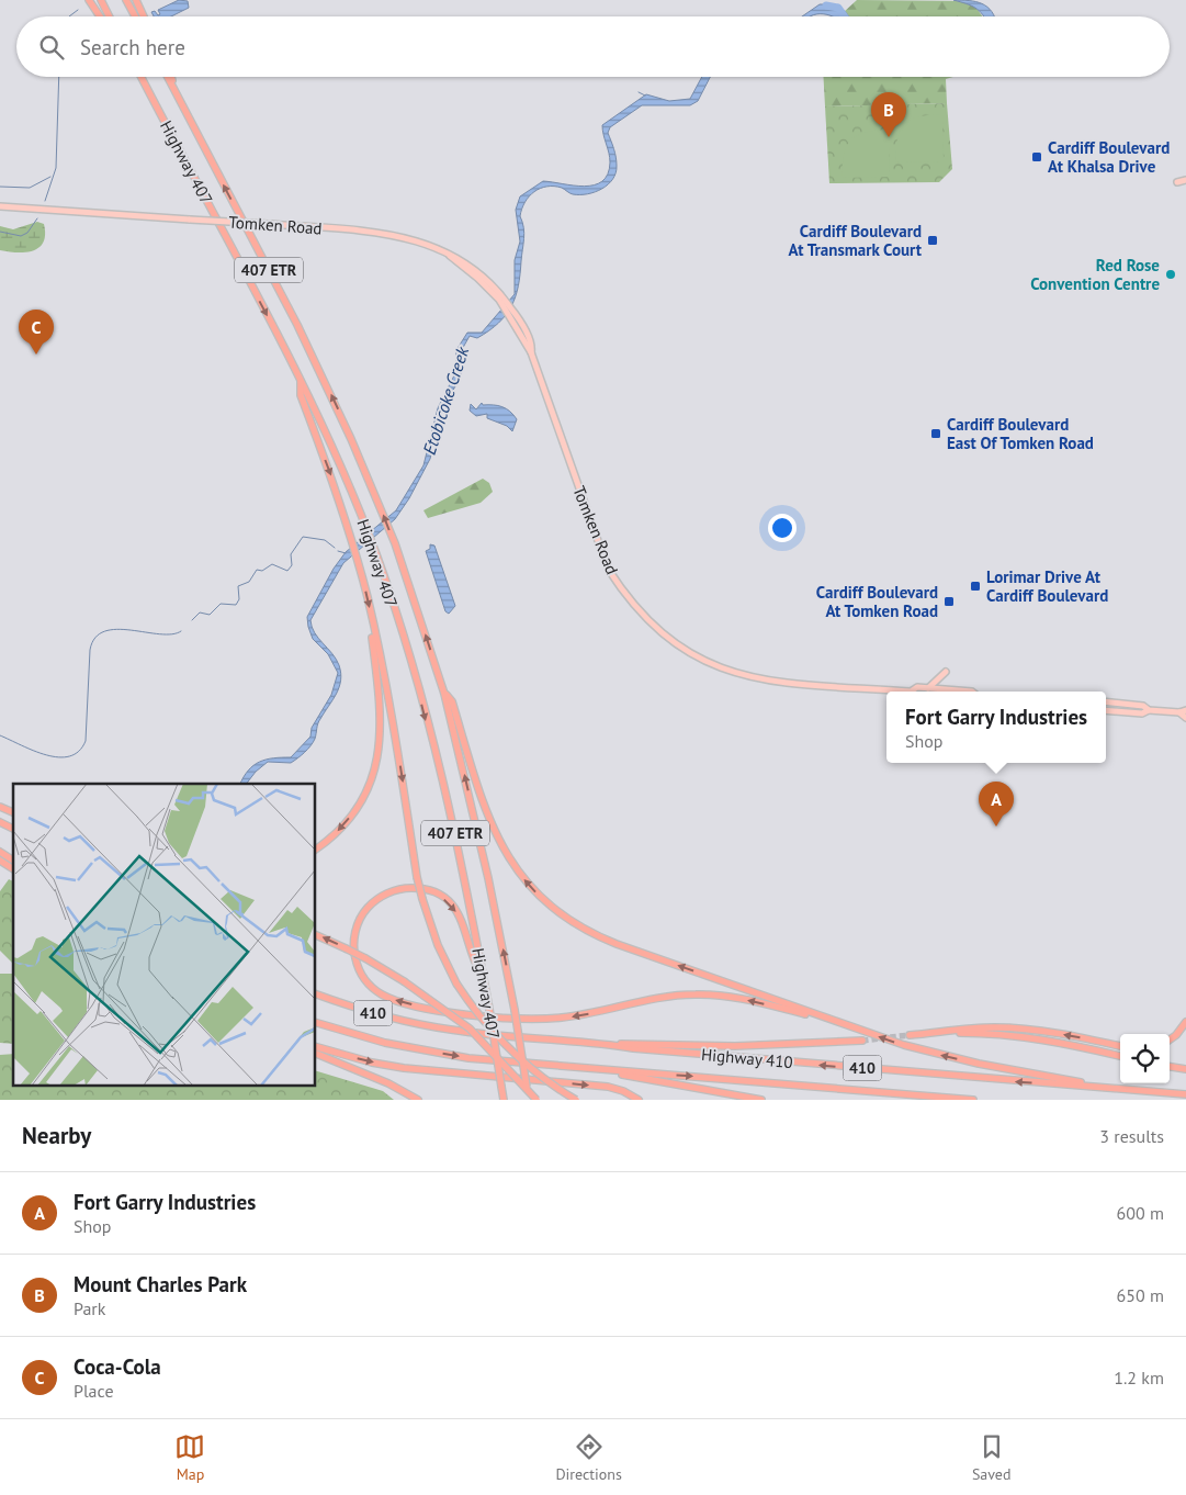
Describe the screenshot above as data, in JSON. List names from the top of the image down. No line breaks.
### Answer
{"streets":{"highway":["Highway 407","407 ETR","410","Highway 410"],"main road":["Tomken Road"]},"water":["Etobicoke Creek"],"places":{"transit":["Cardiff Boulevard At Khalsa Drive","Cardiff Boulevard At Transmark Court","Cardiff Boulevard East Of Tomken Road","Lorimar Drive At Cardiff Boulevard","Cardiff Boulevard At Tomken Road"],"other":["Red Rose Convention Centre"]},"page":{"search":"Search here","pins":["B","C","A"],"popup":["Fort Garry Industries","Shop"],"heading":["Nearby","3 results"],"list":[{"mark":"A","name":"Fort Garry Industries","note":"Shop","value":"600 m"},{"mark":"B","name":"Mount Charles Park","note":"Park","value":"650 m"},{"mark":"C","name":"Coca-Cola","note":"Place","value":"1.2 km"}],"nav":["Map","Directions","Saved"]}}
